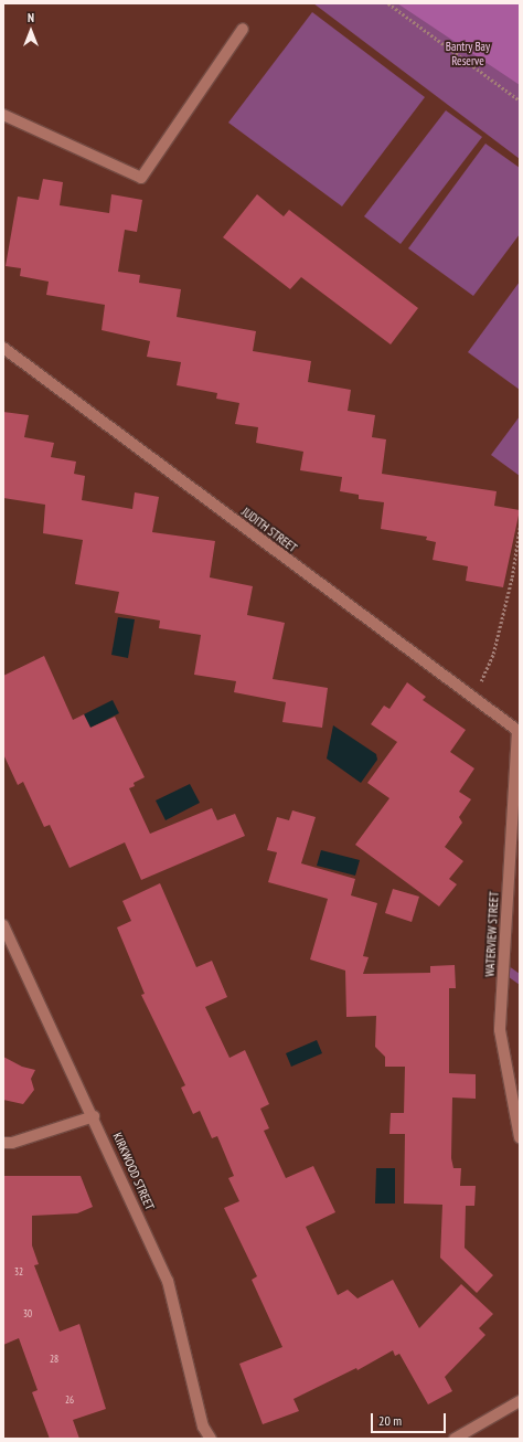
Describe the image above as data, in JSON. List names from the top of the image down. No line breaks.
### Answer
{"streets":{"street":["JUDITH STREET","WATERVIEW STREET","KIRKWOOD STREET"]},"crossings":[["JUDITH STREET","WATERVIEW STREET"]],"parks":["Bantry Bay Reserve"],"house_numbers":["32","30","28","26"],"scale_bar":"20 m","north":"top"}
